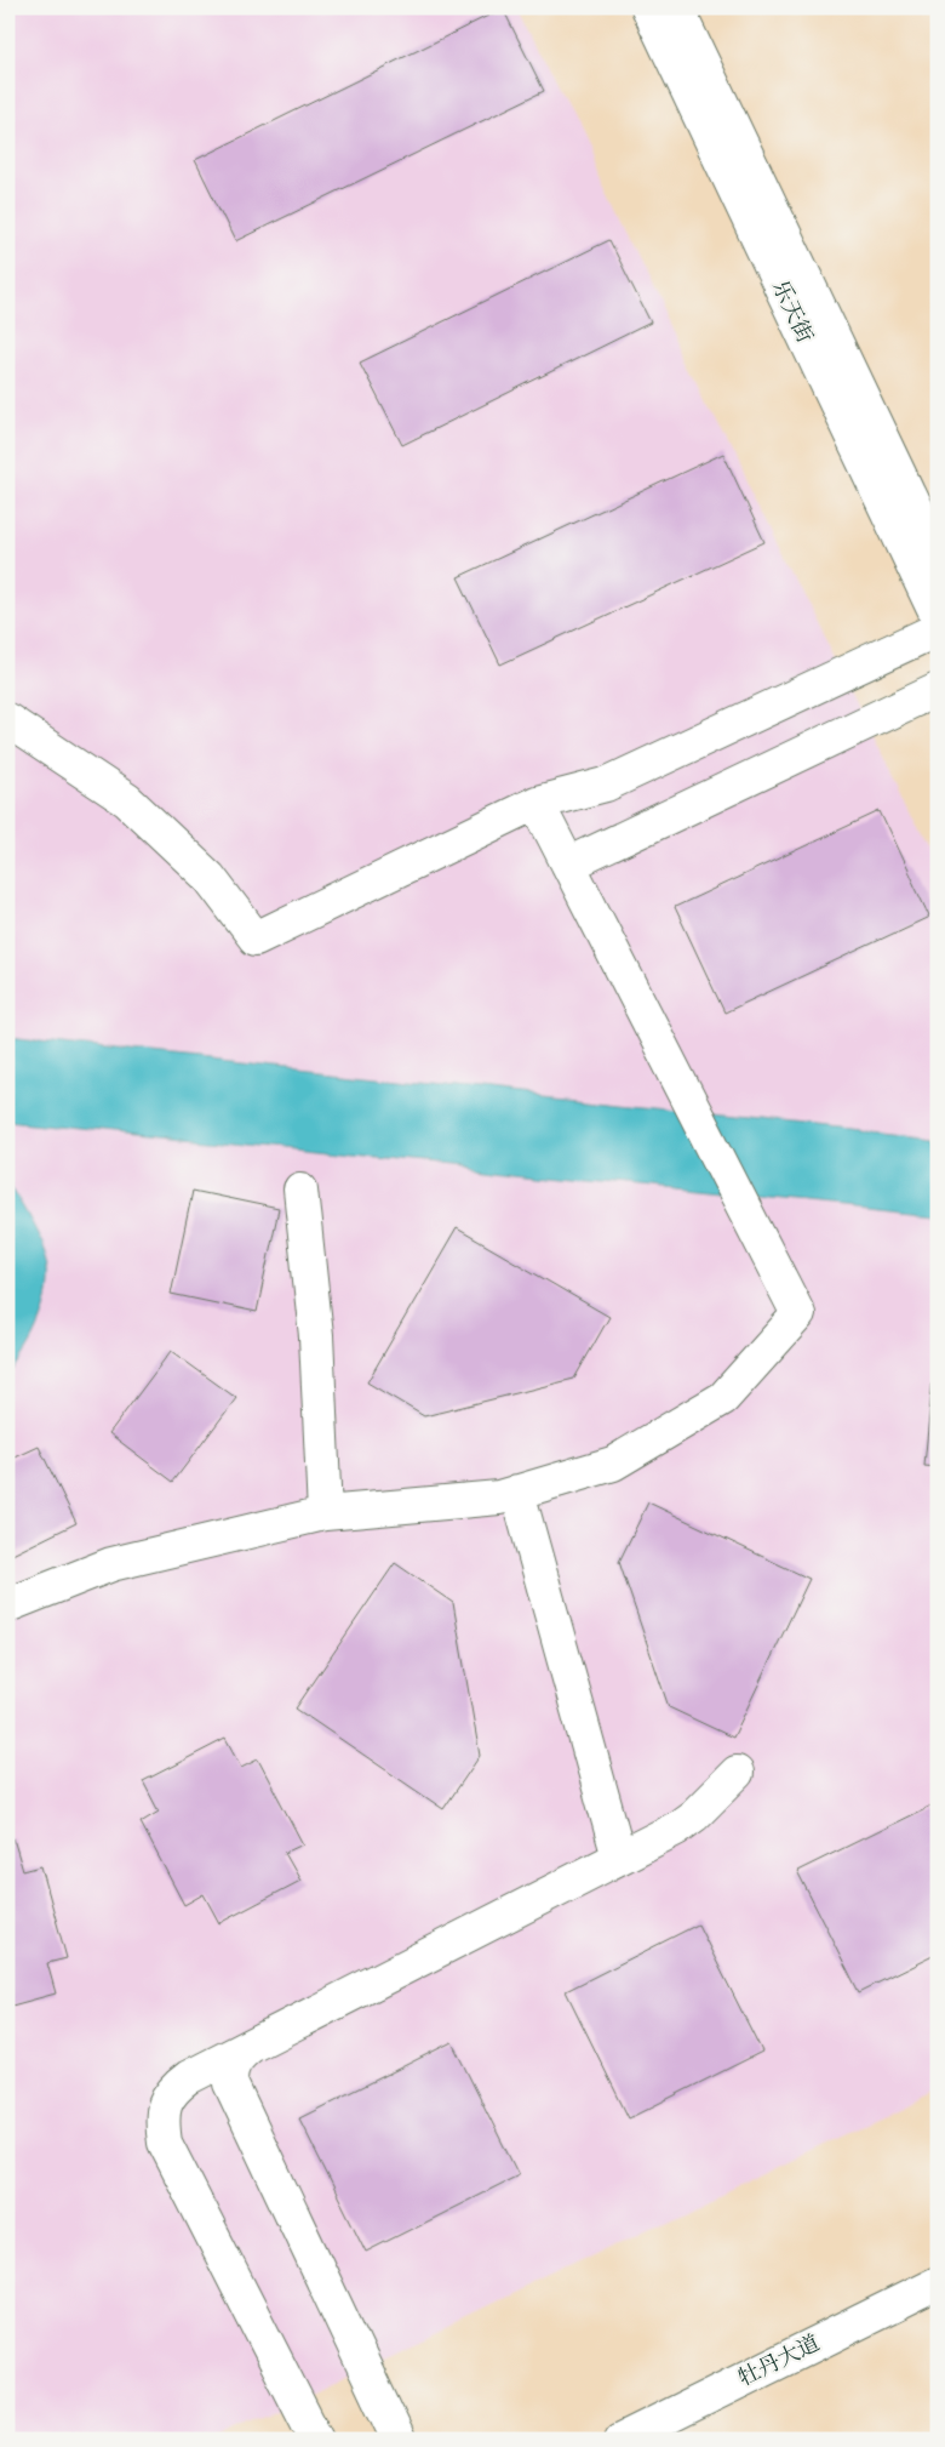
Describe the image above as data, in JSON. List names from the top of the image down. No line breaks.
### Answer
{"streets":{"street":["乐天街","牡丹大道"]}}
